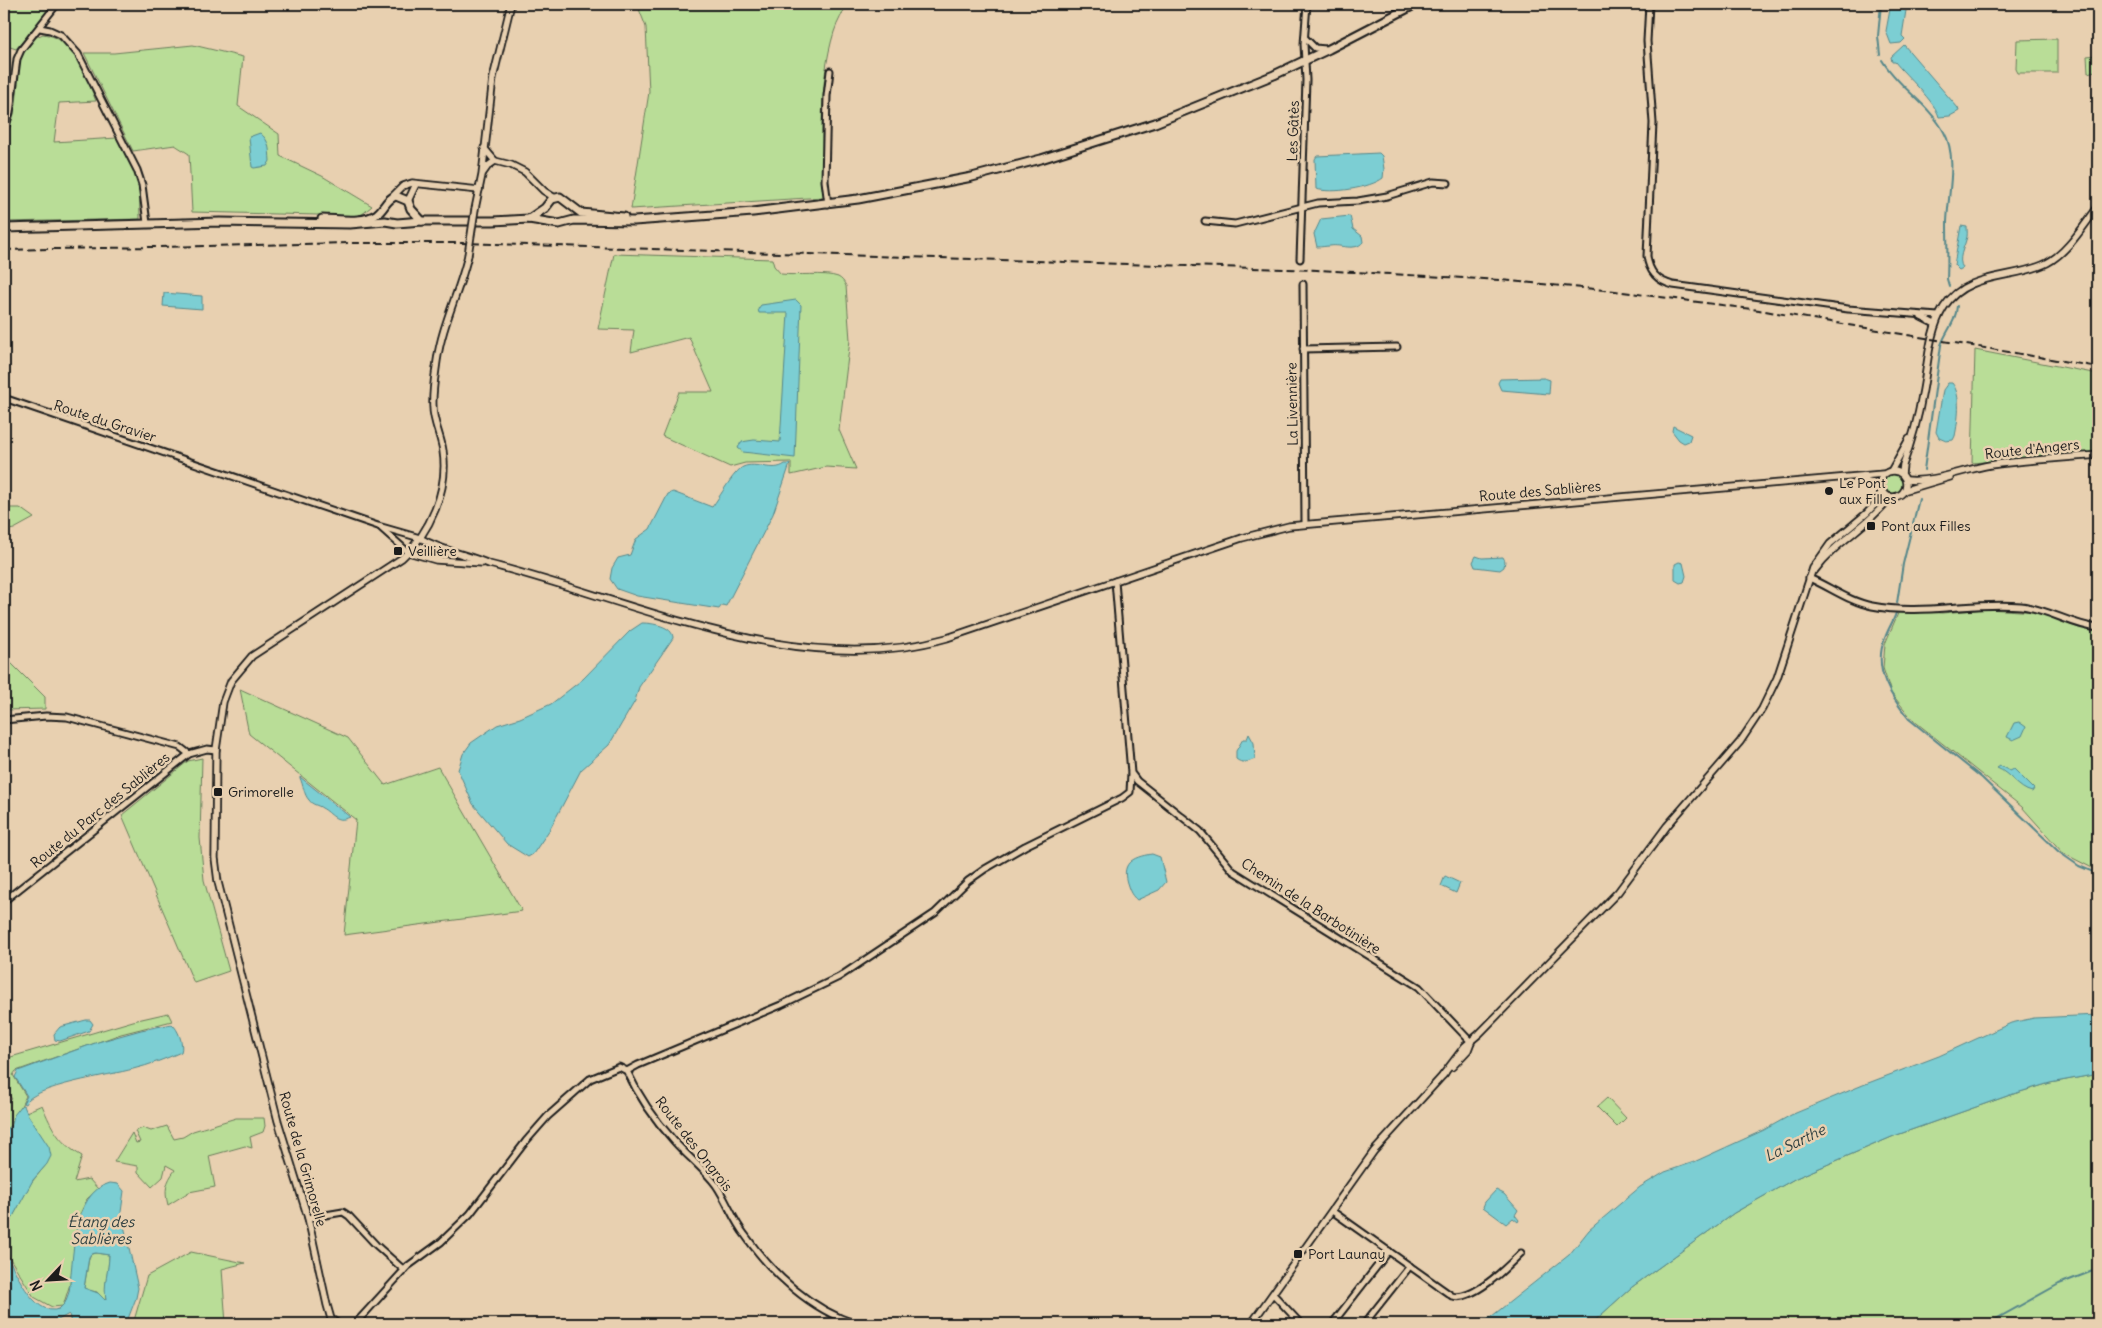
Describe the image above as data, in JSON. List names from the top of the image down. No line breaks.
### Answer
{"streets":{"street":["Les Gâtès","La Livennière","Route du Gravier","Route d'Angers","Route des Sablières","Route du Parc des Sablières","Chemin de la Barbotinière","Route des Ongrois","Route de la Grimorelle"]},"crossings":[["La Livennière","Route des Sablières"],["Route du Gravier","Route de la Grimorelle"],["Route d'Angers","Route des Sablières"],["Route du Parc des Sablières","Route de la Grimorelle"]],"water":["La Sarthe","Étang des Sablières"],"places":{"other":["Le Pont aux Filles"],"transit":["Pont aux Filles","Veillière","Grimorelle","Port Launay"]},"north":"bottom left"}
